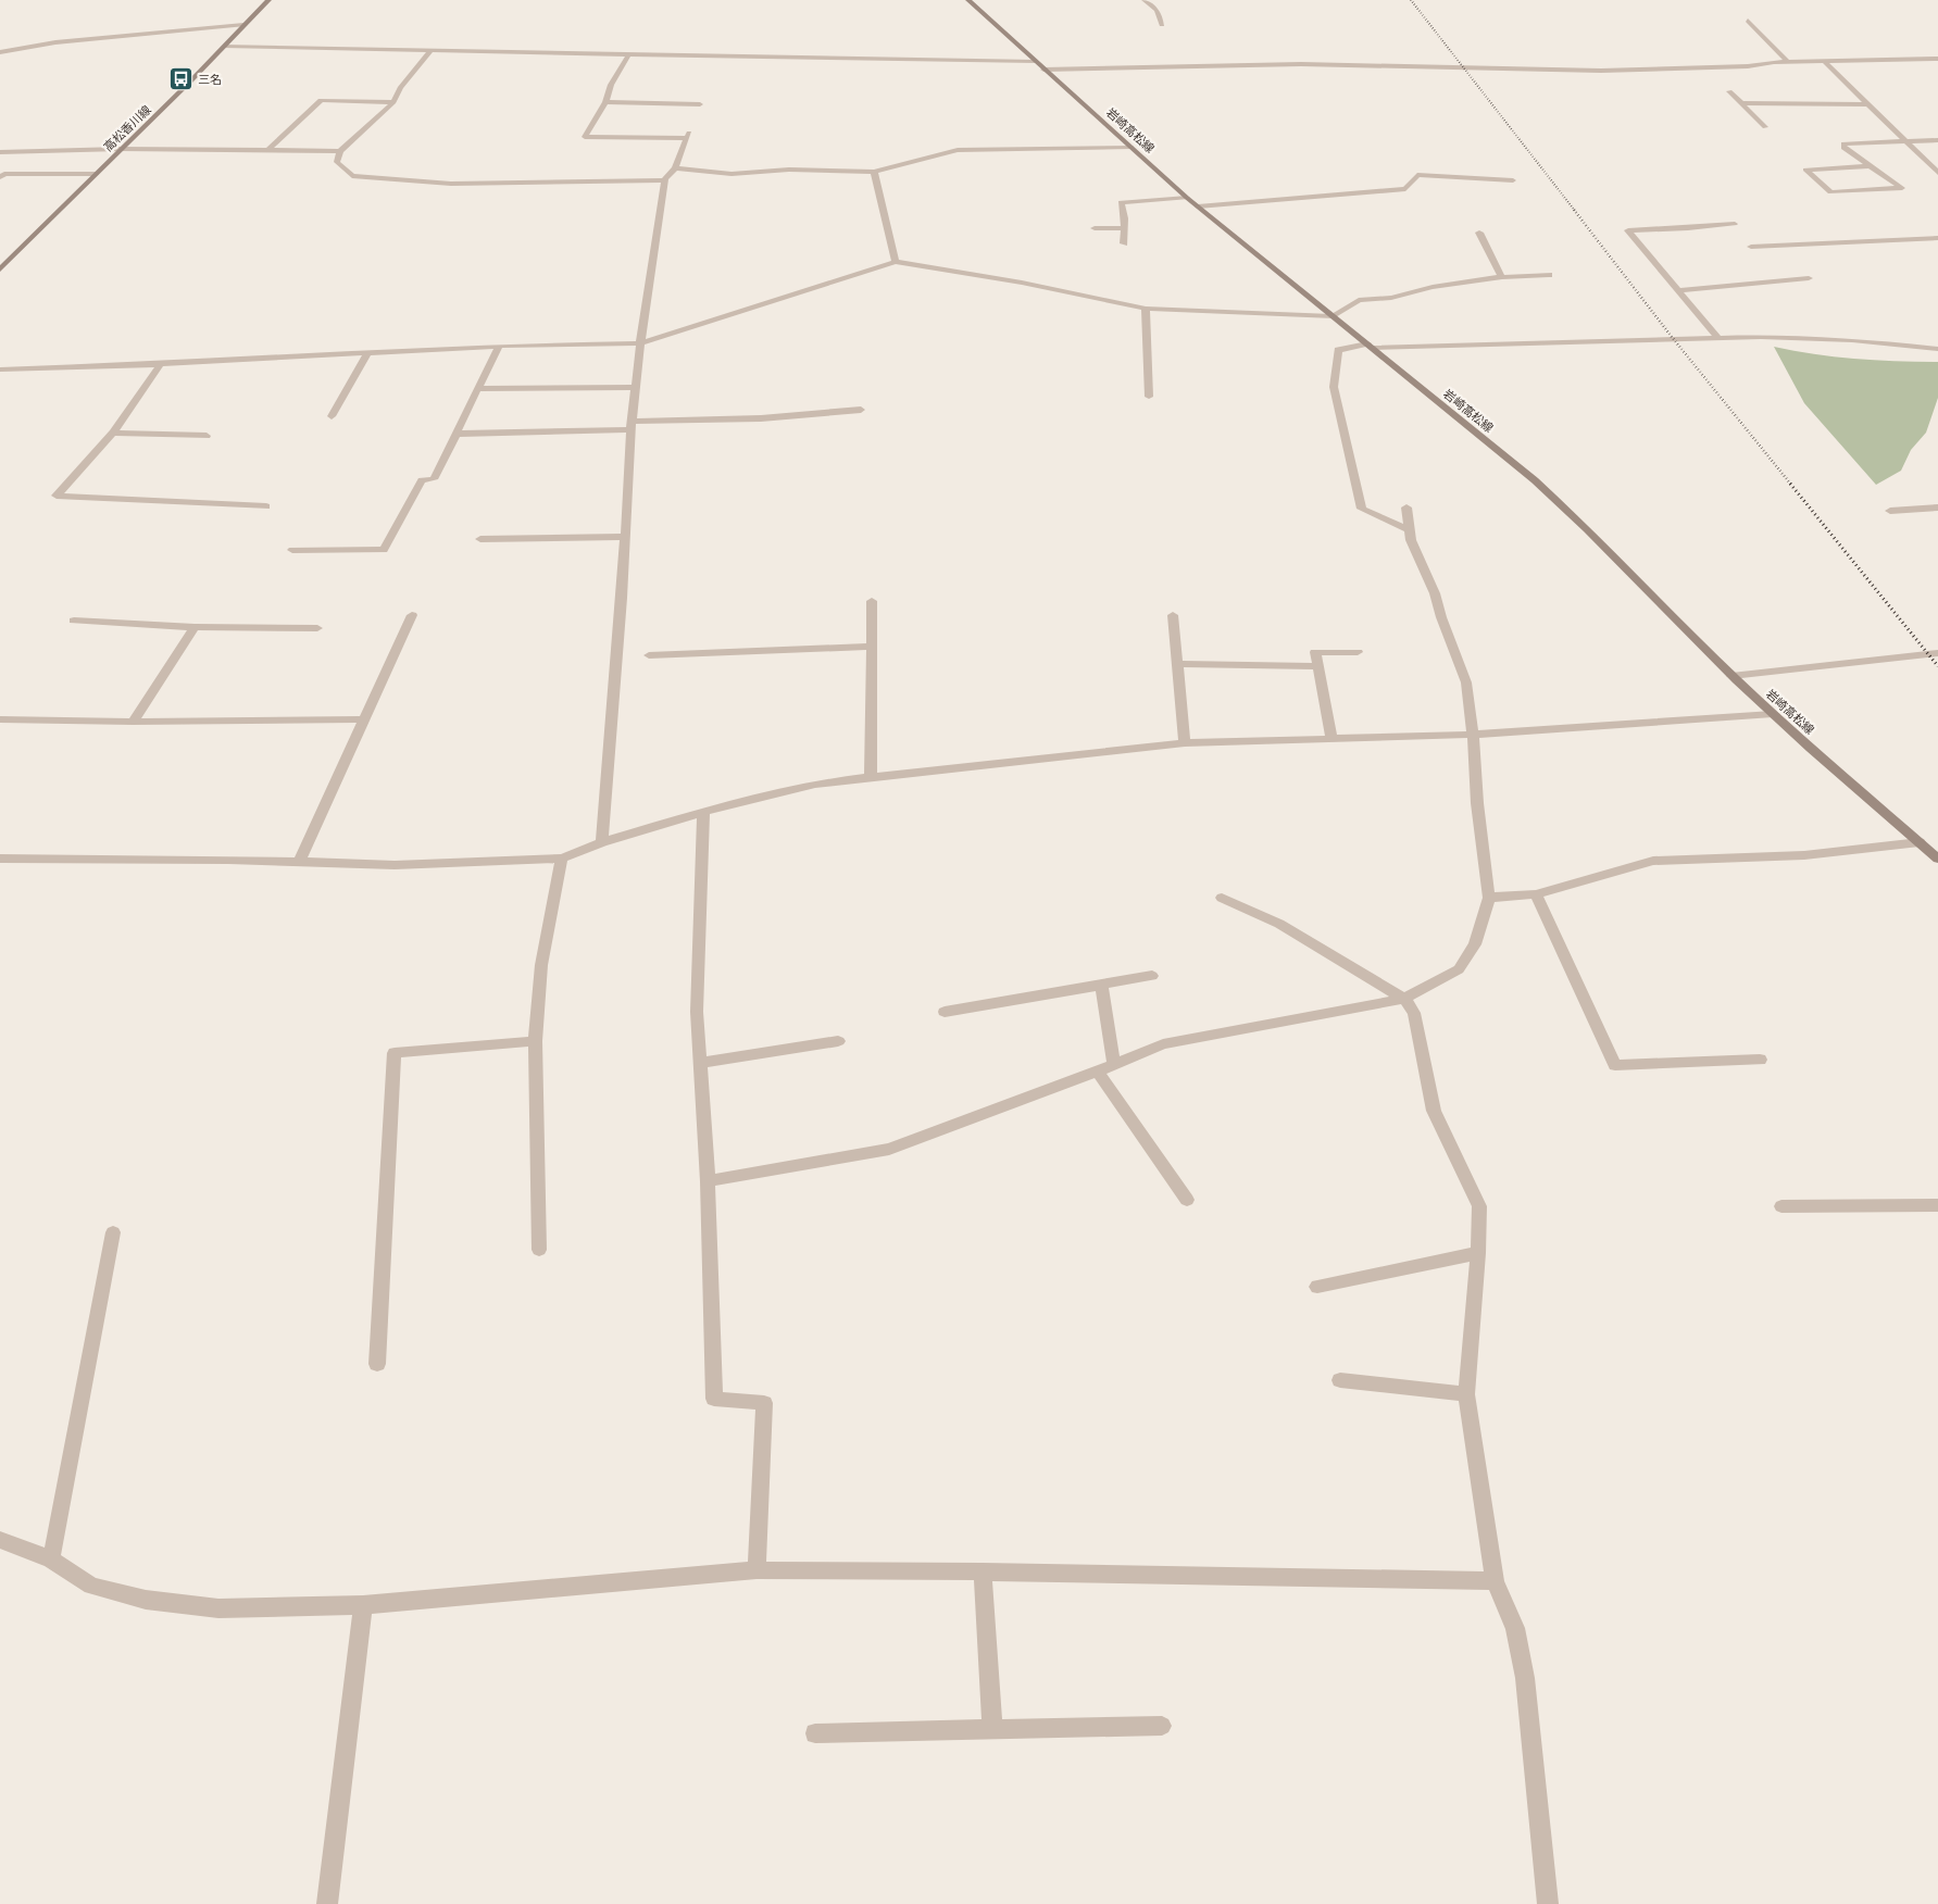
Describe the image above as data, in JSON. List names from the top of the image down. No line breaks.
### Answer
{"streets":{"main road":["高松香川線","岩崎高松線"]},"places":{"bus stop":["三名"]}}
